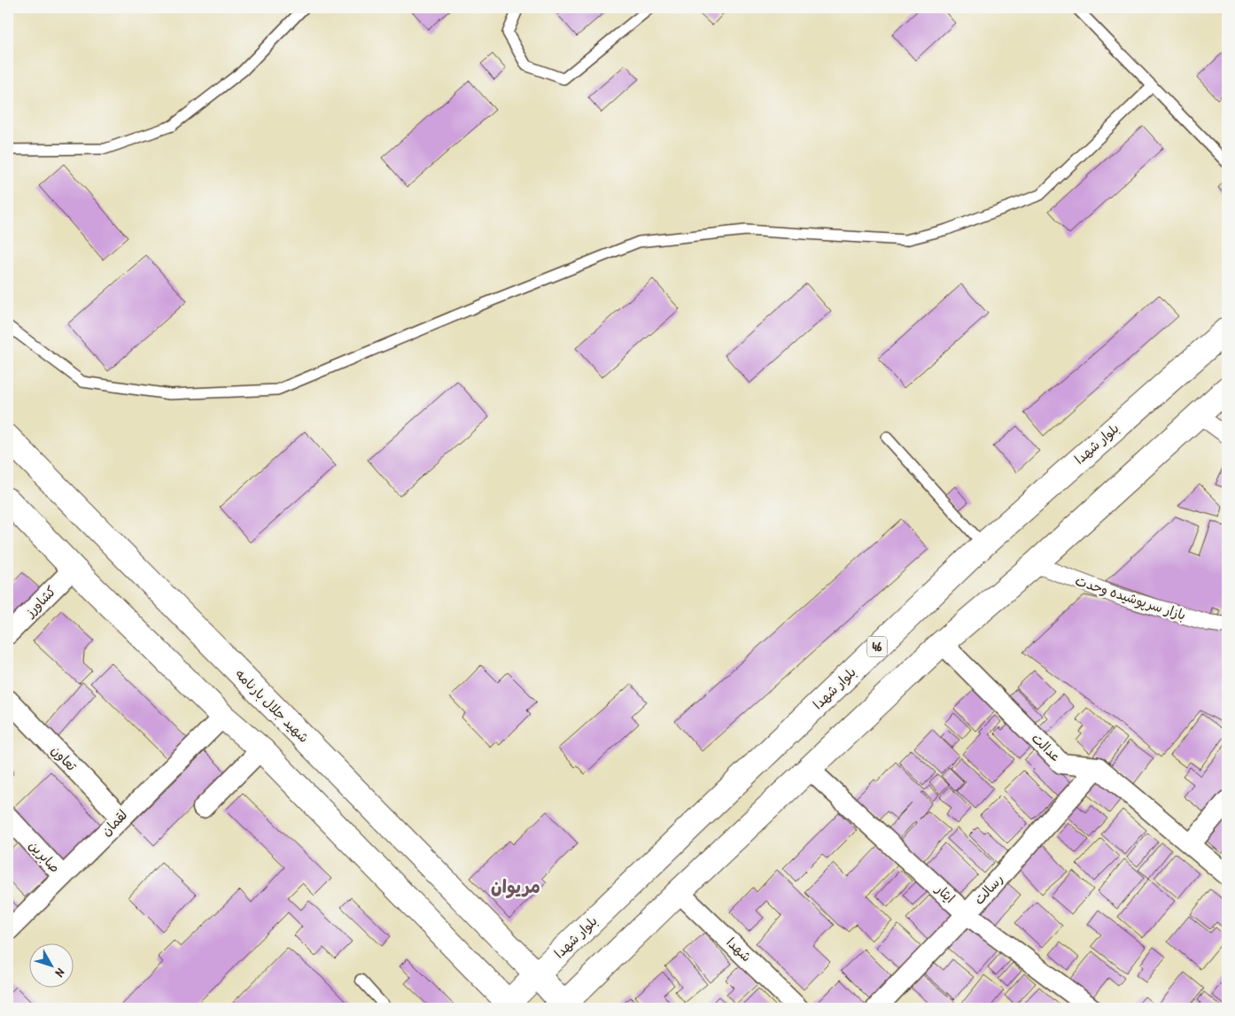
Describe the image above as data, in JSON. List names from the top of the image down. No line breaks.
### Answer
{"streets":{"main road":["بلوار شهدا","46","شهید جلال بارنامه"],"street":["بازار سرپوشیده وحدت","کشاورز","عدالت","تعاون","لقمان","صابرین","رسالت","ایثار","شهدا"]},"crossings":[["بلوار شهدا","شهید جلال بارنامه"],["عدالت","رسالت"],["تعاون","لقمان"],["لقمان","صابرین"],["رسالت","ایثار"]],"districts":["مریوان"],"north":"bottom right"}
